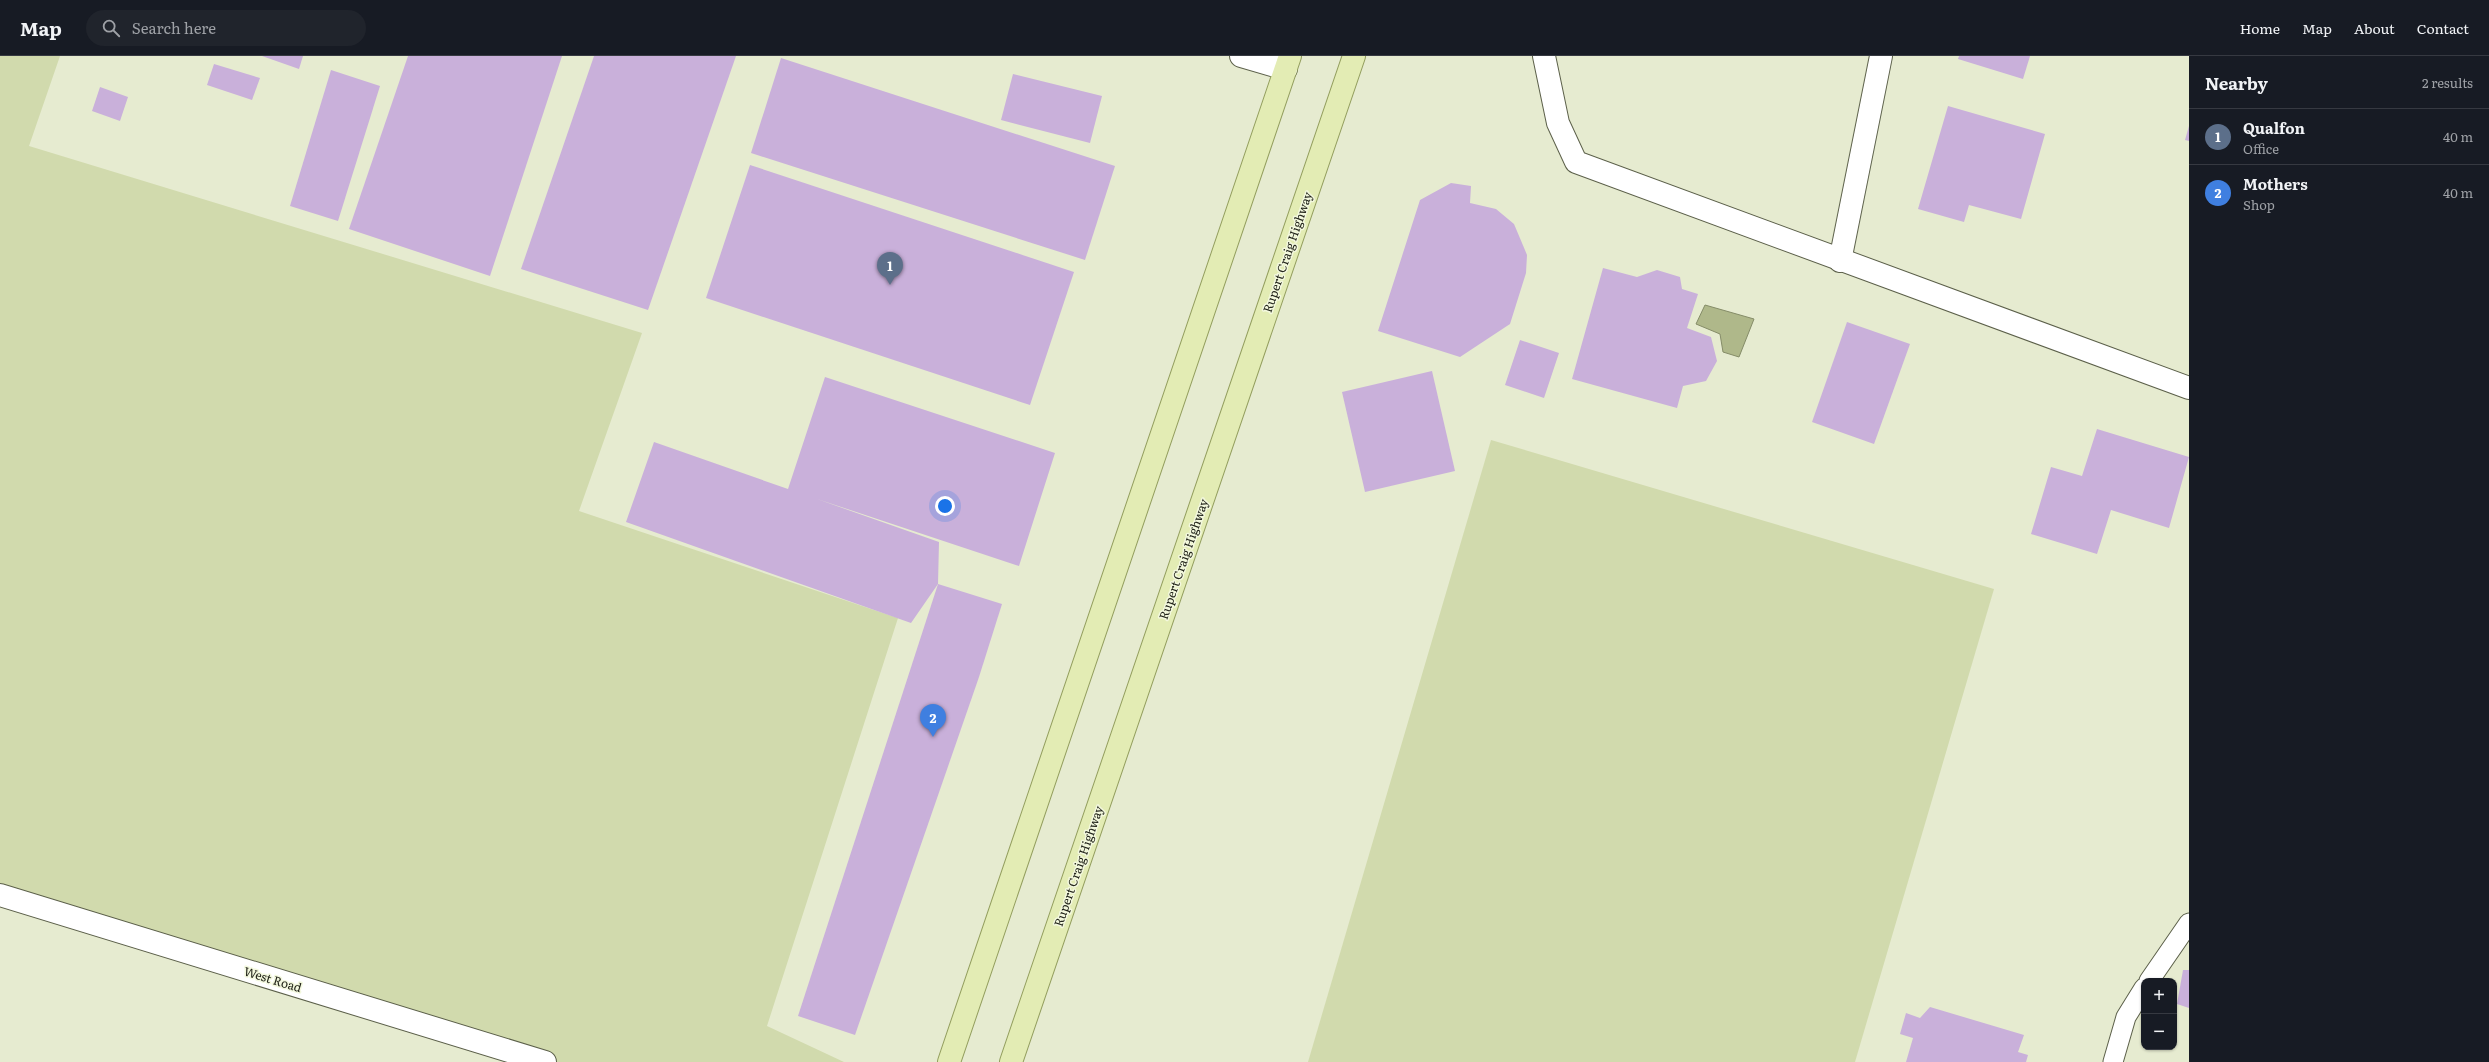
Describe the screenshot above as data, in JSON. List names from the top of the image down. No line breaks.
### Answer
{"streets":{"main road":["Rupert Craig Highway"],"street":["West Road"]},"page":{"header":"Map","search":"Search here","nav":["Home","Map","About","Contact"],"heading":["Nearby","2 results"],"list":[{"mark":"1","name":"Qualfon","note":"Office","value":"40 m"},{"mark":"2","name":"Mothers","note":"Shop","value":"40 m"}],"pins":["1","2"],"map_buttons":["+","−"]}}
